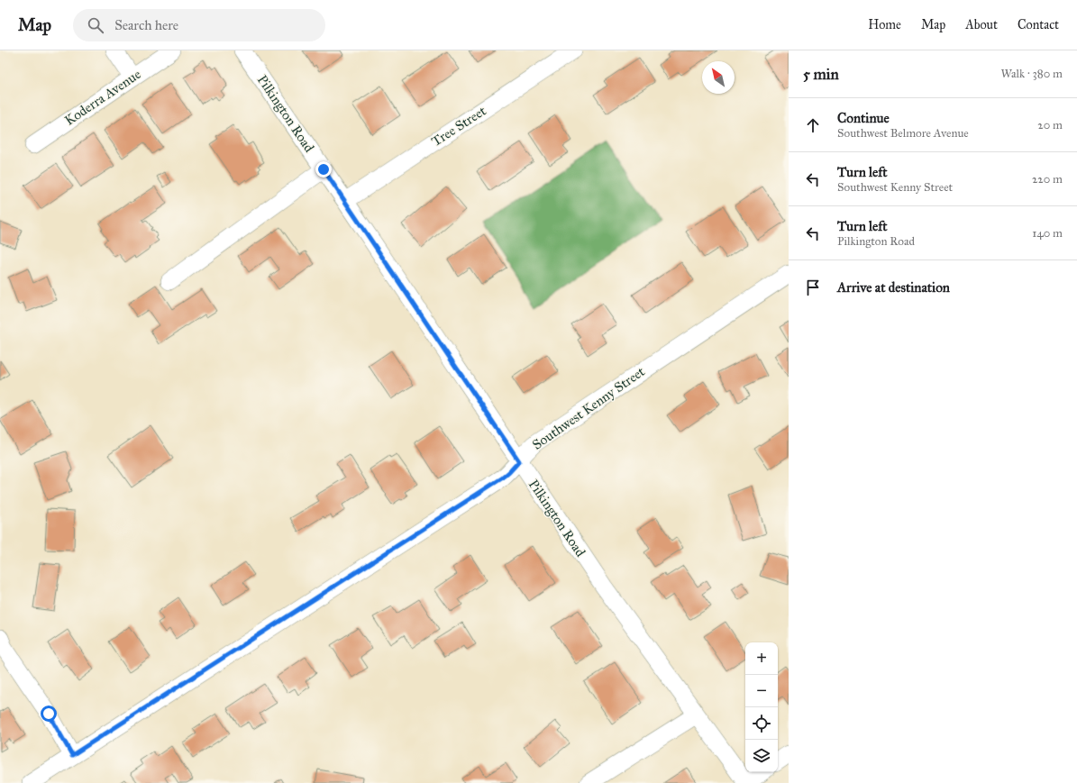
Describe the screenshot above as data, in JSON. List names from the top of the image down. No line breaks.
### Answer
{"streets":{"street":["Koderra Avenue","Pilkington Road","Tree Street","Southwest Kenny Street"]},"crossings":[["Pilkington Road","Tree Street"],["Pilkington Road","Southwest Kenny Street"]],"north":"top left","page":{"header":"Map","search":"Search here","nav":["Home","Map","About","Contact"],"heading":["5 min","Walk · 380 m"],"list":[["Continue","Southwest Belmore Avenue","20 m"],["Turn left","Southwest Kenny Street","220 m"],["Turn left","Pilkington Road","140 m"],"Arrive at destination"],"map_buttons":["+","−"]}}
